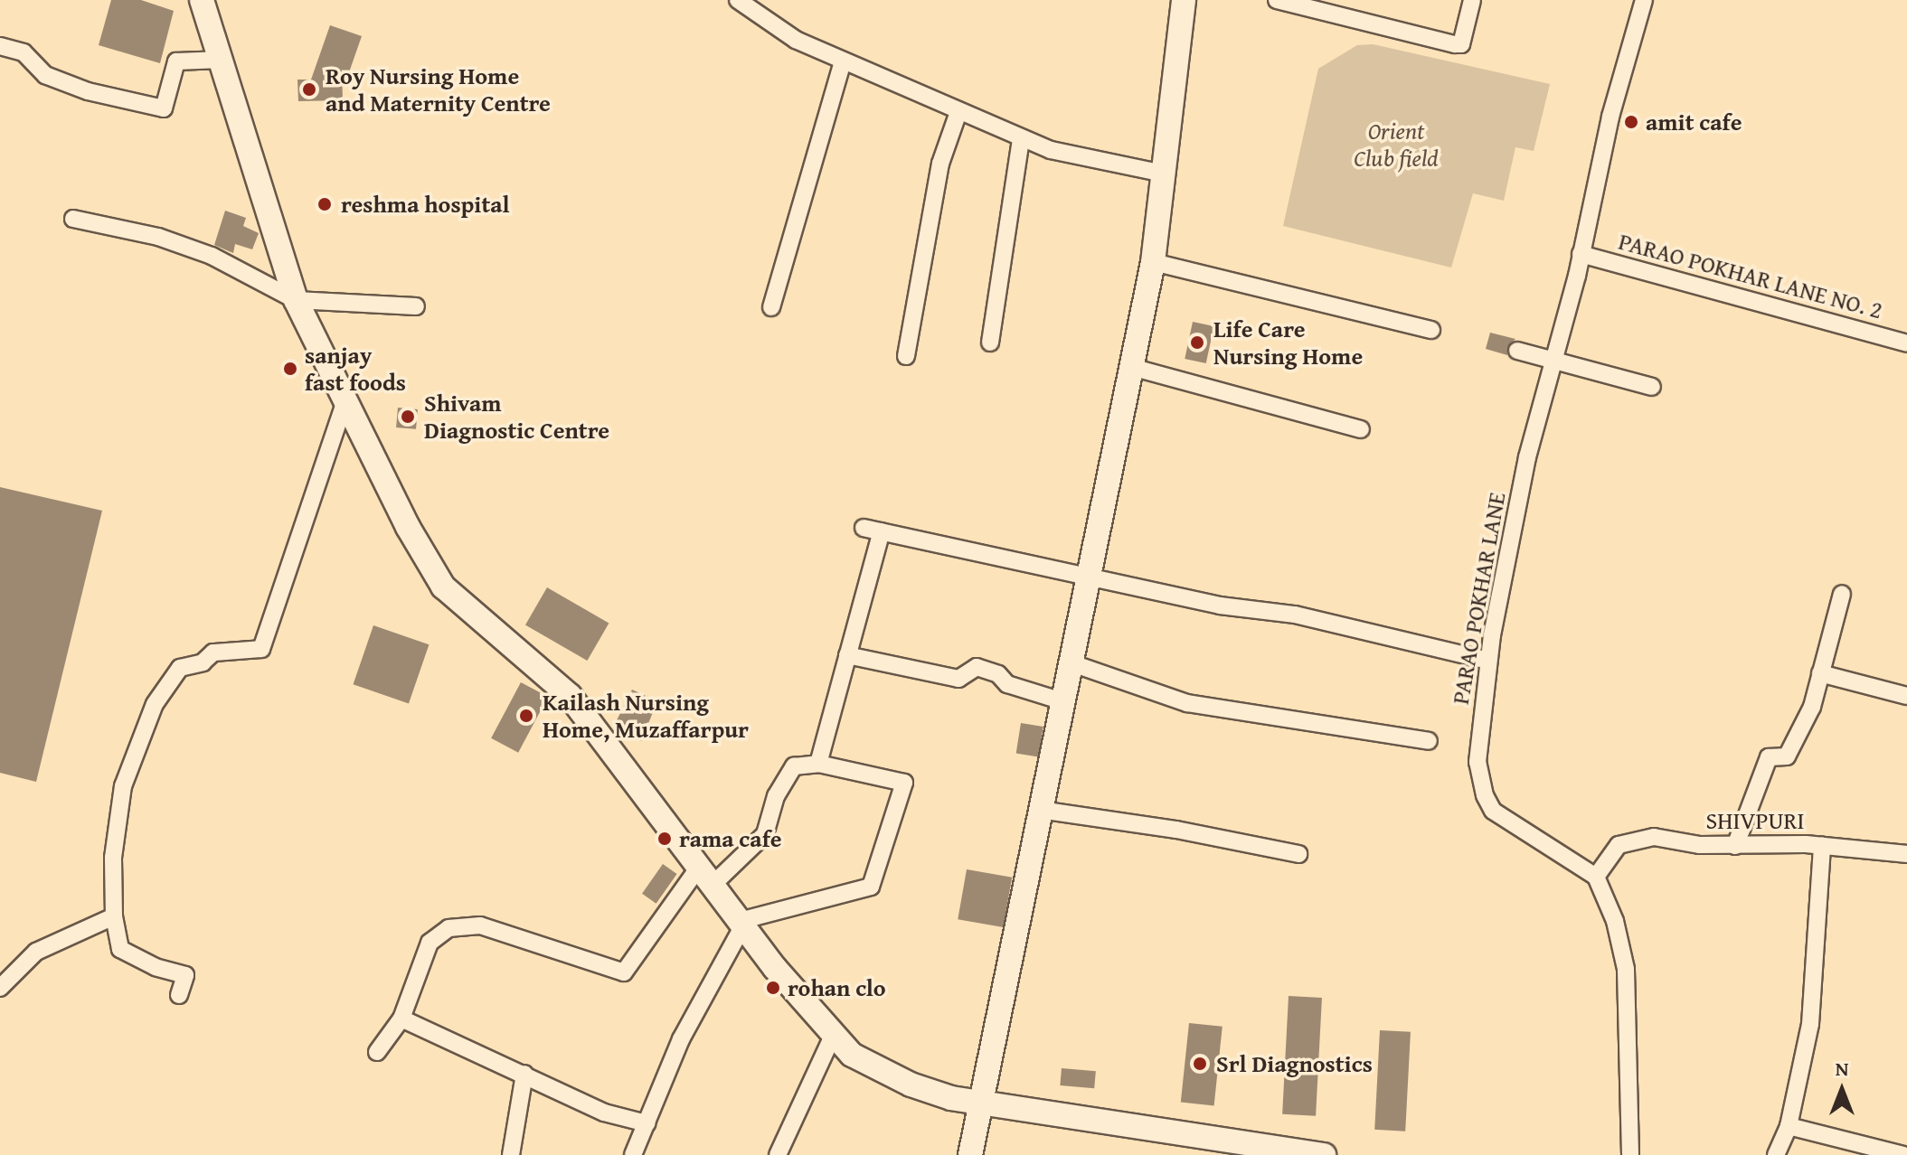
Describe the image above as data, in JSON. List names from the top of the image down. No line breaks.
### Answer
{"streets":{"street":["PARAO POKHAR LANE NO. 2","PARAO POKHAR LANE","SHIVPURI"]},"crossings":[["PARAO POKHAR LANE NO. 2","PARAO POKHAR LANE"],["PARAO POKHAR LANE","SHIVPURI"]],"parks":["Orient Club field"],"places":["Roy Nursing Home and Maternity Centre","amit cafe","reshma hospital","Life Care Nursing Home","sanjay fast foods","Shivam Diagnostic Centre","Kailash Nursing Home, Muzaffarpur","rama cafe","rohan clo","Srl Diagnostics"],"north":"top"}
